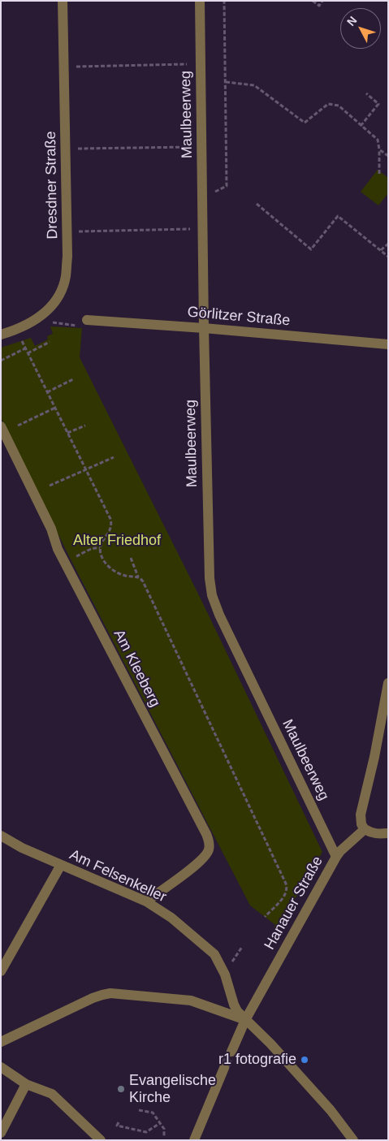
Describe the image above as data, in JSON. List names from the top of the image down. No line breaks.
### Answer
{"streets":{"street":["Maulbeerweg","Dresdner Straße","Görlitzer Straße","Am Kleeberg","Am Felsenkeller","Hanauer Straße"]},"crossings":[["Maulbeerweg","Görlitzer Straße"],["Maulbeerweg","Hanauer Straße"],["Am Kleeberg","Am Felsenkeller"],["Am Felsenkeller","Hanauer Straße"]],"parks":["Alter Friedhof"],"places":["r1 fotografie","Evangelische Kirche"],"north":"top left"}
